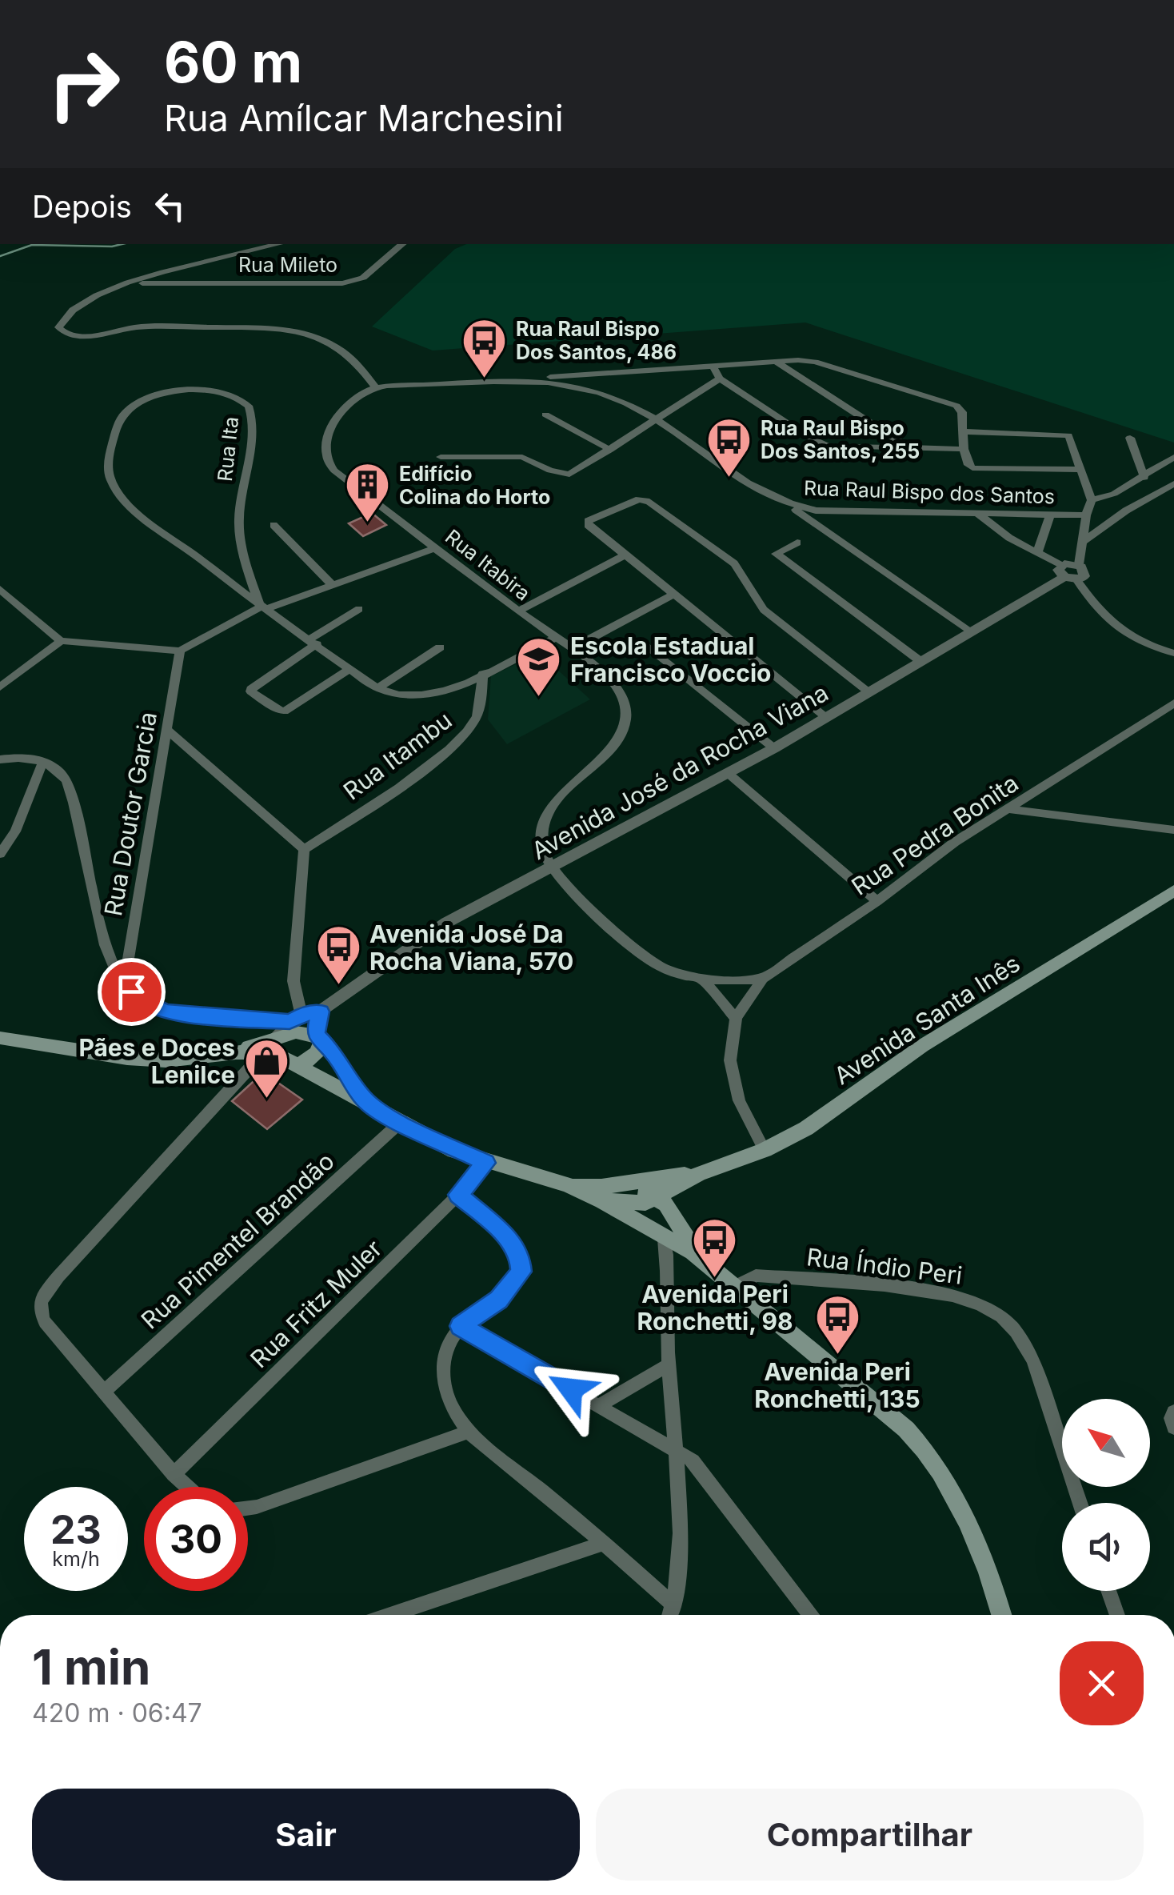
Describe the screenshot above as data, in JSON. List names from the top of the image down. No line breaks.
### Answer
{"streets":{"main road":["Avenida Santa Inês"],"street":["Rua Mileto","Rua Ita","Rua Raul Bispo dos Santos","Rua Itabira","Rua Itambu","Avenida José da Rocha Viana","Rua Doutor Garcia","Rua Pedra Bonita","Rua Pimentel Brandão","Rua Índio Peri","Rua Fritz Muler"]},"crossings":[["Rua Ita","Rua Itabira"],["Rua Ita","Rua Itambu"],["Rua Raul Bispo dos Santos","Rua Itabira"],["Rua Itabira","Avenida José da Rocha Viana"]],"places":{"bus stop":["Rua Raul Bispo Dos Santos, 486","Rua Raul Bispo Dos Santos, 255","Avenida José Da Rocha Viana, 570","Avenida Peri Ronchetti, 98","Avenida Peri Ronchetti, 135"],"building":["Edifício Colina do Horto"],"school or university":["Escola Estadual Francisco Voccio"],"shop":["Pães e Doces Lenilce"]},"north":"top left","page":{"turn":["60 m","Rua Amílcar Marchesini"],"then":"Depois","speed":"23 km/h","limit":"30","heading":["1 min","420 m · 06:47"],"buttons":["Sair","Compartilhar"]}}
